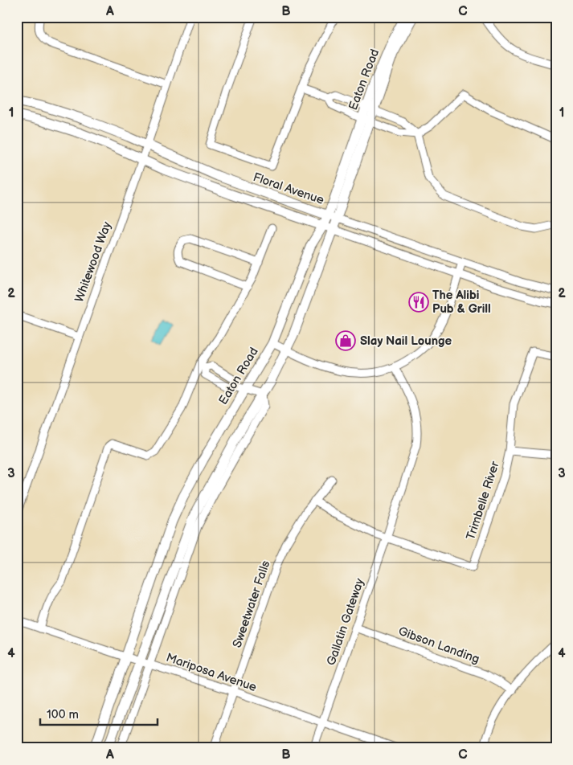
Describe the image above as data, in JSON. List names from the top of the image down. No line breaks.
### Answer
{"streets":{"street":["Eaton Road","Floral Avenue","Whitewood Way","Trimbelle River","Sweetwater Falls","Gallatin Gateway","Gibson Landing","Mariposa Avenue"]},"crossings":[["Eaton Road","Floral Avenue"],["Eaton Road","Mariposa Avenue"],["Floral Avenue","Whitewood Way"],["Trimbelle River","Gallatin Gateway"],["Sweetwater Falls","Mariposa Avenue"],["Gallatin Gateway","Gibson Landing"],["Gallatin Gateway","Mariposa Avenue"]],"places":{"restaurant":["The Alibi Pub & Grill"],"shop":["Slay Nail Lounge"]},"scale_bar":"100 m","grid":{"columns":["A","B","C"],"rows":["1","2","3","4"]}}
